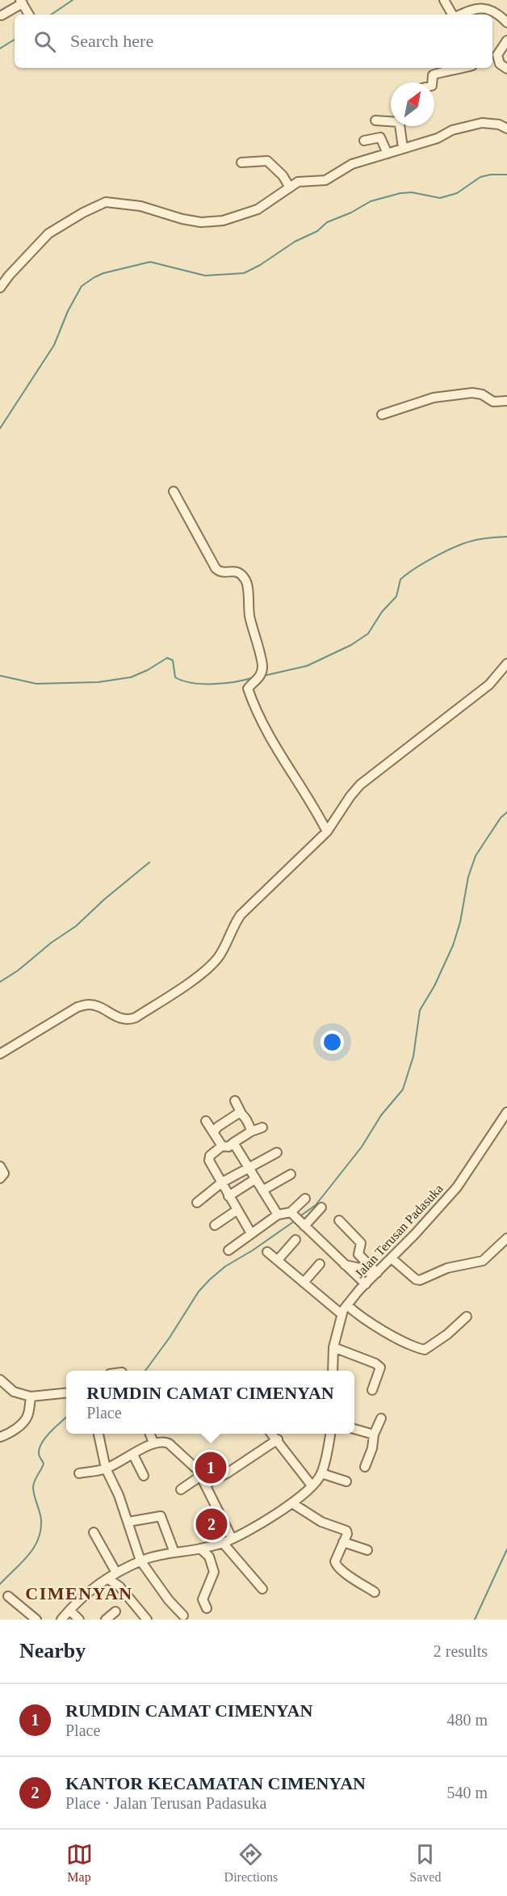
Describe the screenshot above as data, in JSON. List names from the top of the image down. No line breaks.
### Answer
{"streets":{"street":["Jalan Terusan Padasuka"]},"districts":["CIMENYAN"],"north":"top right","page":{"search":"Search here","popup":["RUMDIN CAMAT CIMENYAN","Place"],"pins":["1","2"],"heading":["Nearby","2 results"],"list":[{"mark":"1","name":"RUMDIN CAMAT CIMENYAN","note":"Place","value":"480 m"},{"mark":"2","name":"KANTOR KECAMATAN CIMENYAN","note":"Place · Jalan Terusan Padasuka","value":"540 m"}],"nav":["Map","Directions","Saved"]}}
